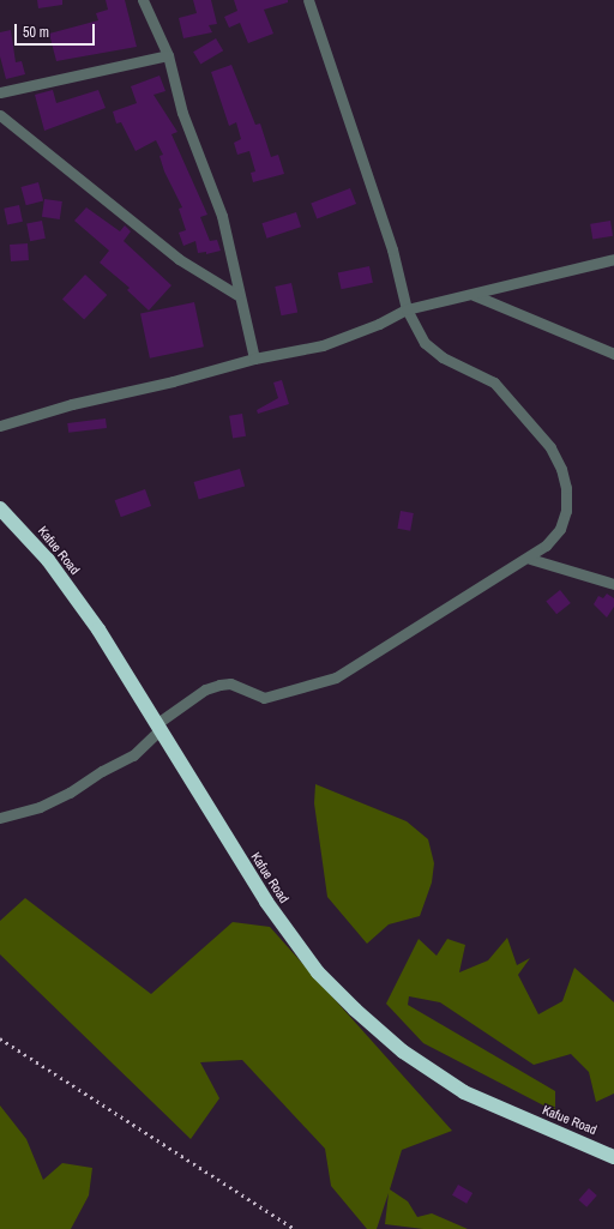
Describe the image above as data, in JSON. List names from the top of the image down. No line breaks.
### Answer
{"streets":{"highway":["Kafue Road"]},"scale_bar":"50 m"}
